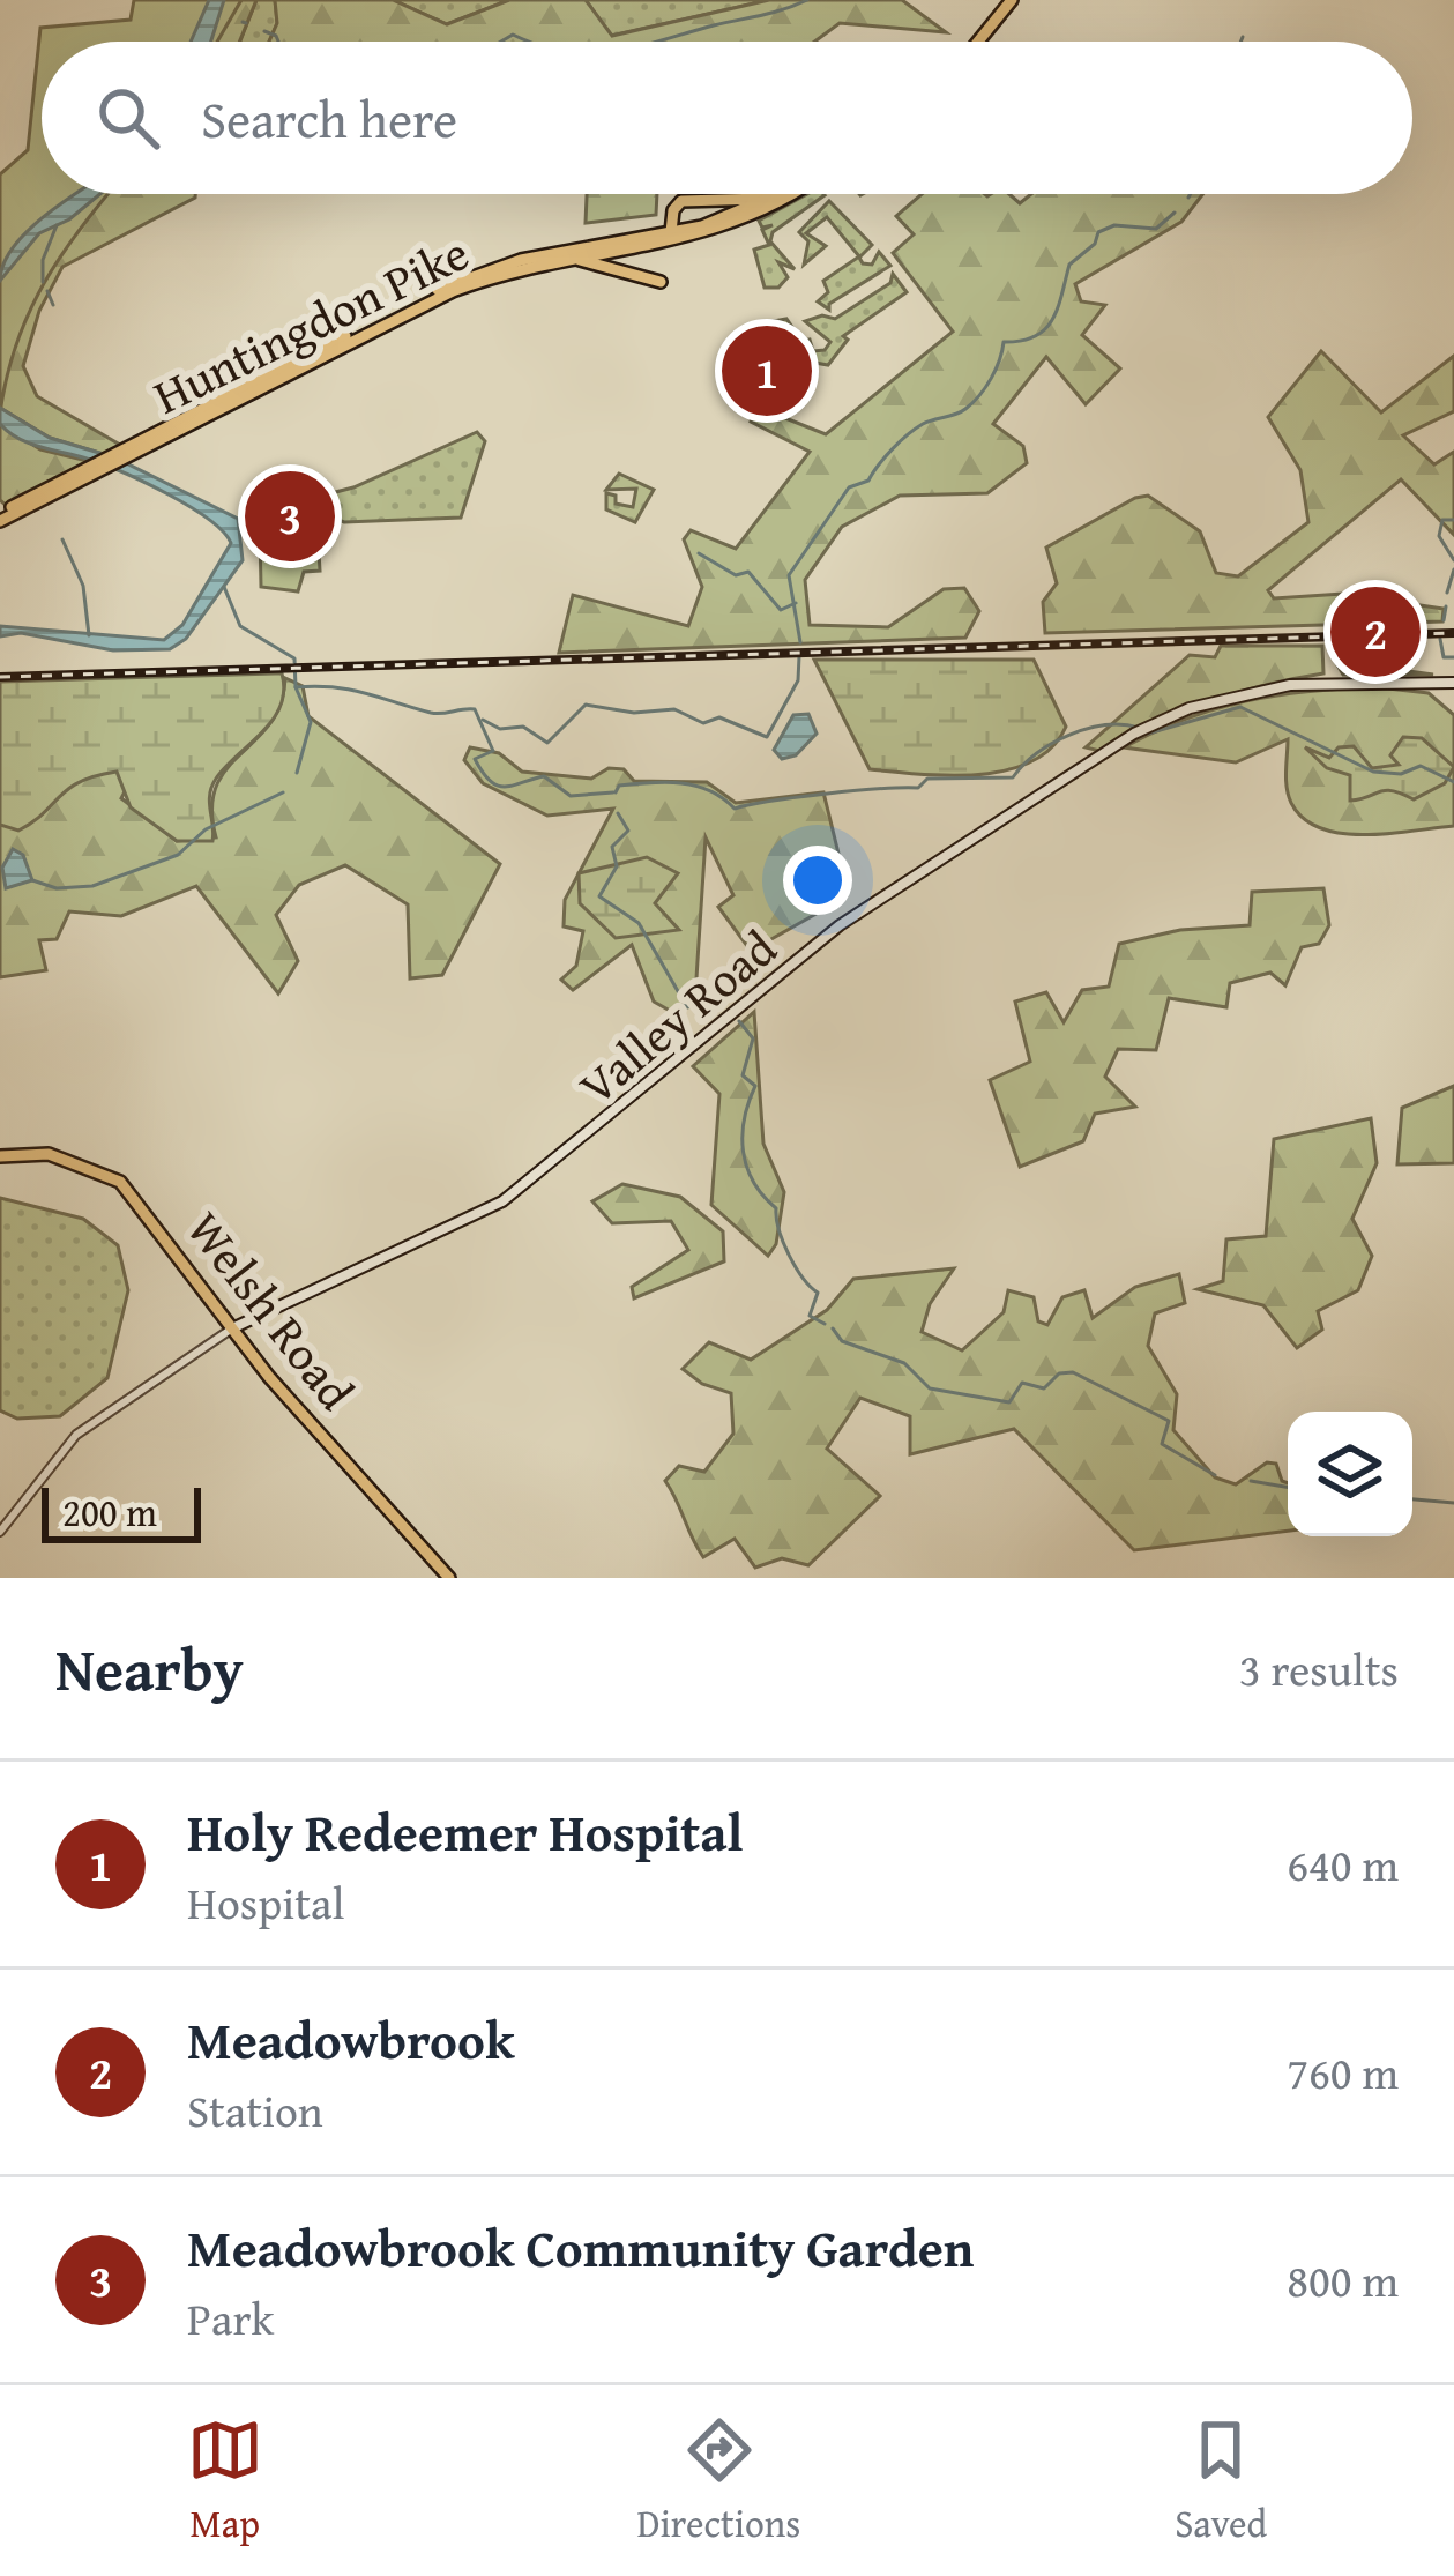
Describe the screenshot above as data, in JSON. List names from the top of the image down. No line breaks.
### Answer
{"streets":{"main road":["Huntingdon Pike","Valley Road","Welsh Road"]},"crossings":[["Valley Road","Welsh Road"]],"scale_bar":"200 m","page":{"search":"Search here","pins":["1","3","2"],"scale":"200 m","heading":["Nearby","3 results"],"list":[{"mark":"1","name":"Holy Redeemer Hospital","note":"Hospital","value":"640 m"},{"mark":"2","name":"Meadowbrook","note":"Station","value":"760 m"},{"mark":"3","name":"Meadowbrook Community Garden","note":"Park","value":"800 m"}],"nav":["Map","Directions","Saved"]}}
